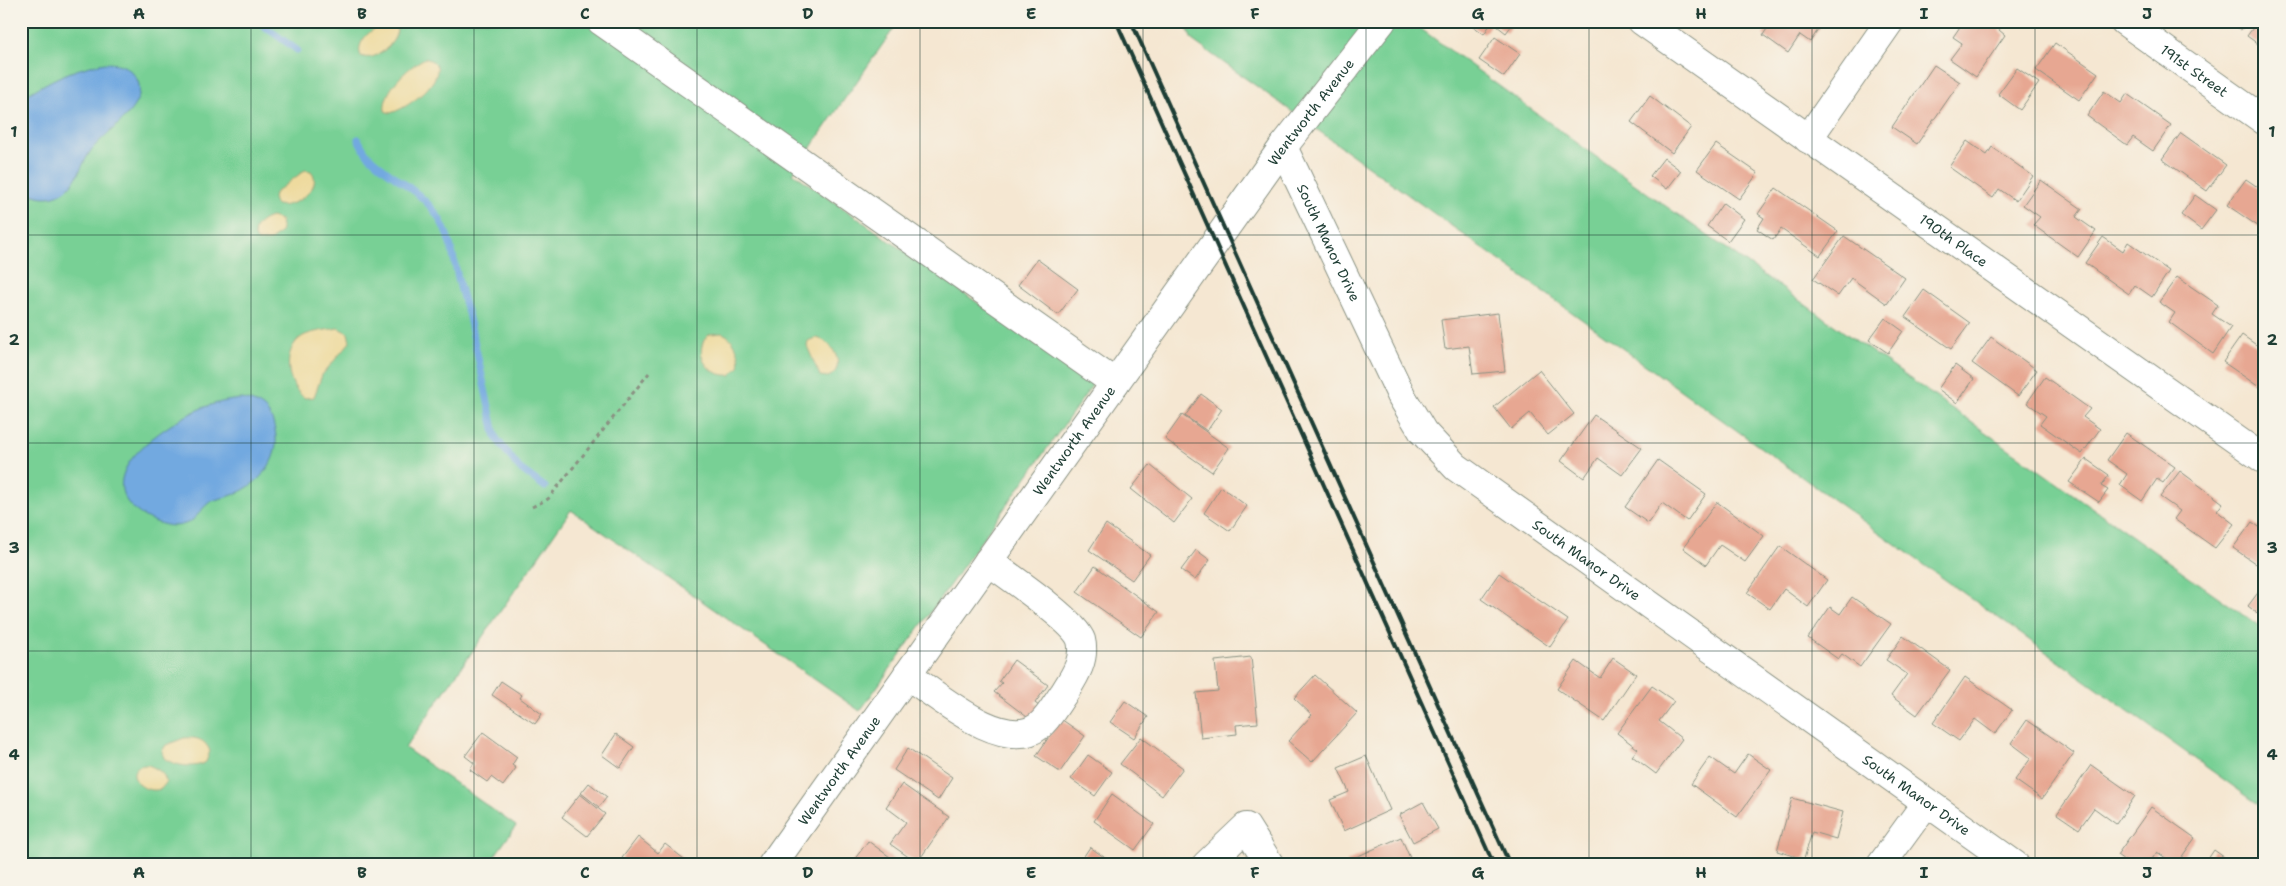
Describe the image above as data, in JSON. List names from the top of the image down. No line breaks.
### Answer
{"streets":{"street":["191st Street","Wentworth Avenue","190th Place","South Manor Drive"]},"crossings":[["Wentworth Avenue","South Manor Drive"]],"grid":{"columns":["A","B","C","D","E","F","G","H","I","J"],"rows":["1","2","3","4"]}}
